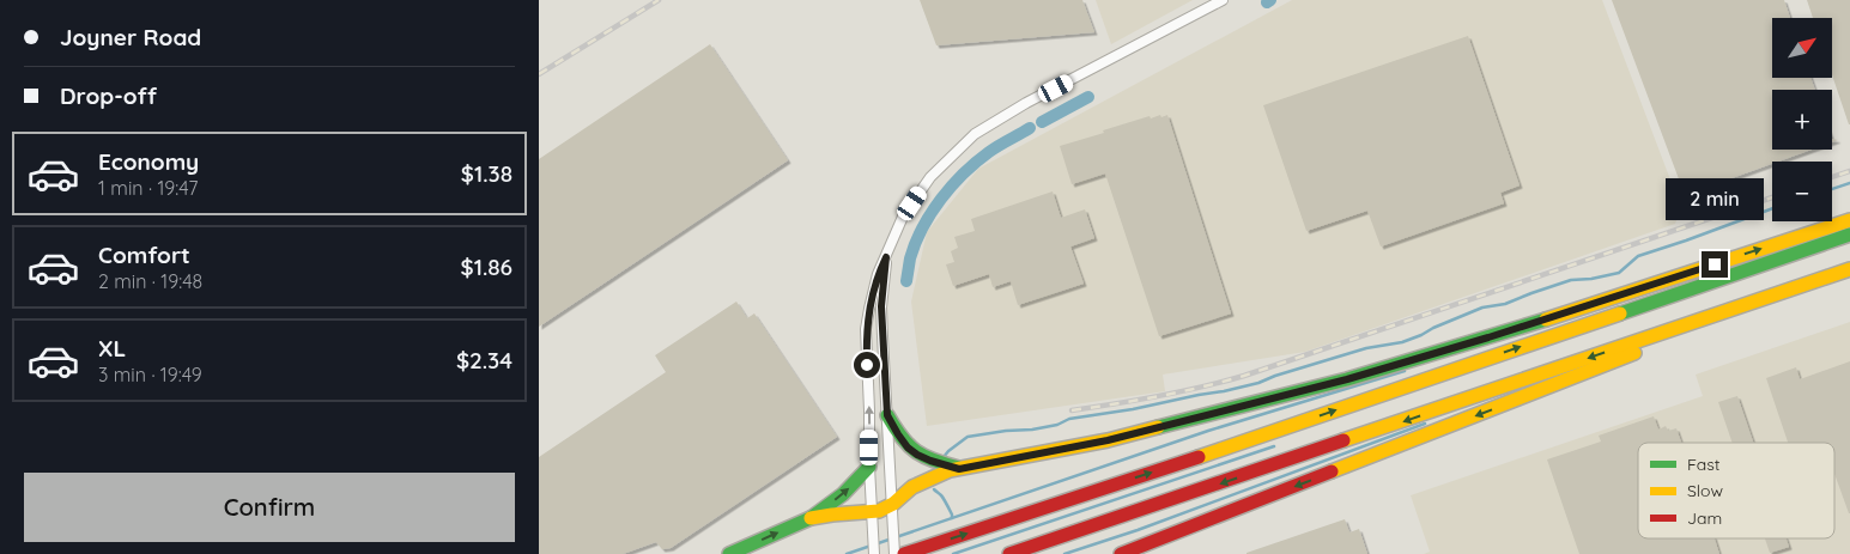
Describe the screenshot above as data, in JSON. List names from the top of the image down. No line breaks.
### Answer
{"legend":["Fast","Slow","Jam"],"north":"top right","page":{"banner":["Joyner Road","Drop-off"],"map_buttons":["+","−"],"list":[{"name":"Economy","note":"1 min · 19:47","value":"$1.38"},{"name":"Comfort","note":"2 min · 19:48","value":"$1.86"},{"name":"XL","note":"3 min · 19:49","value":"$2.34"}],"bubble":"2 min","buttons":"Confirm"}}
